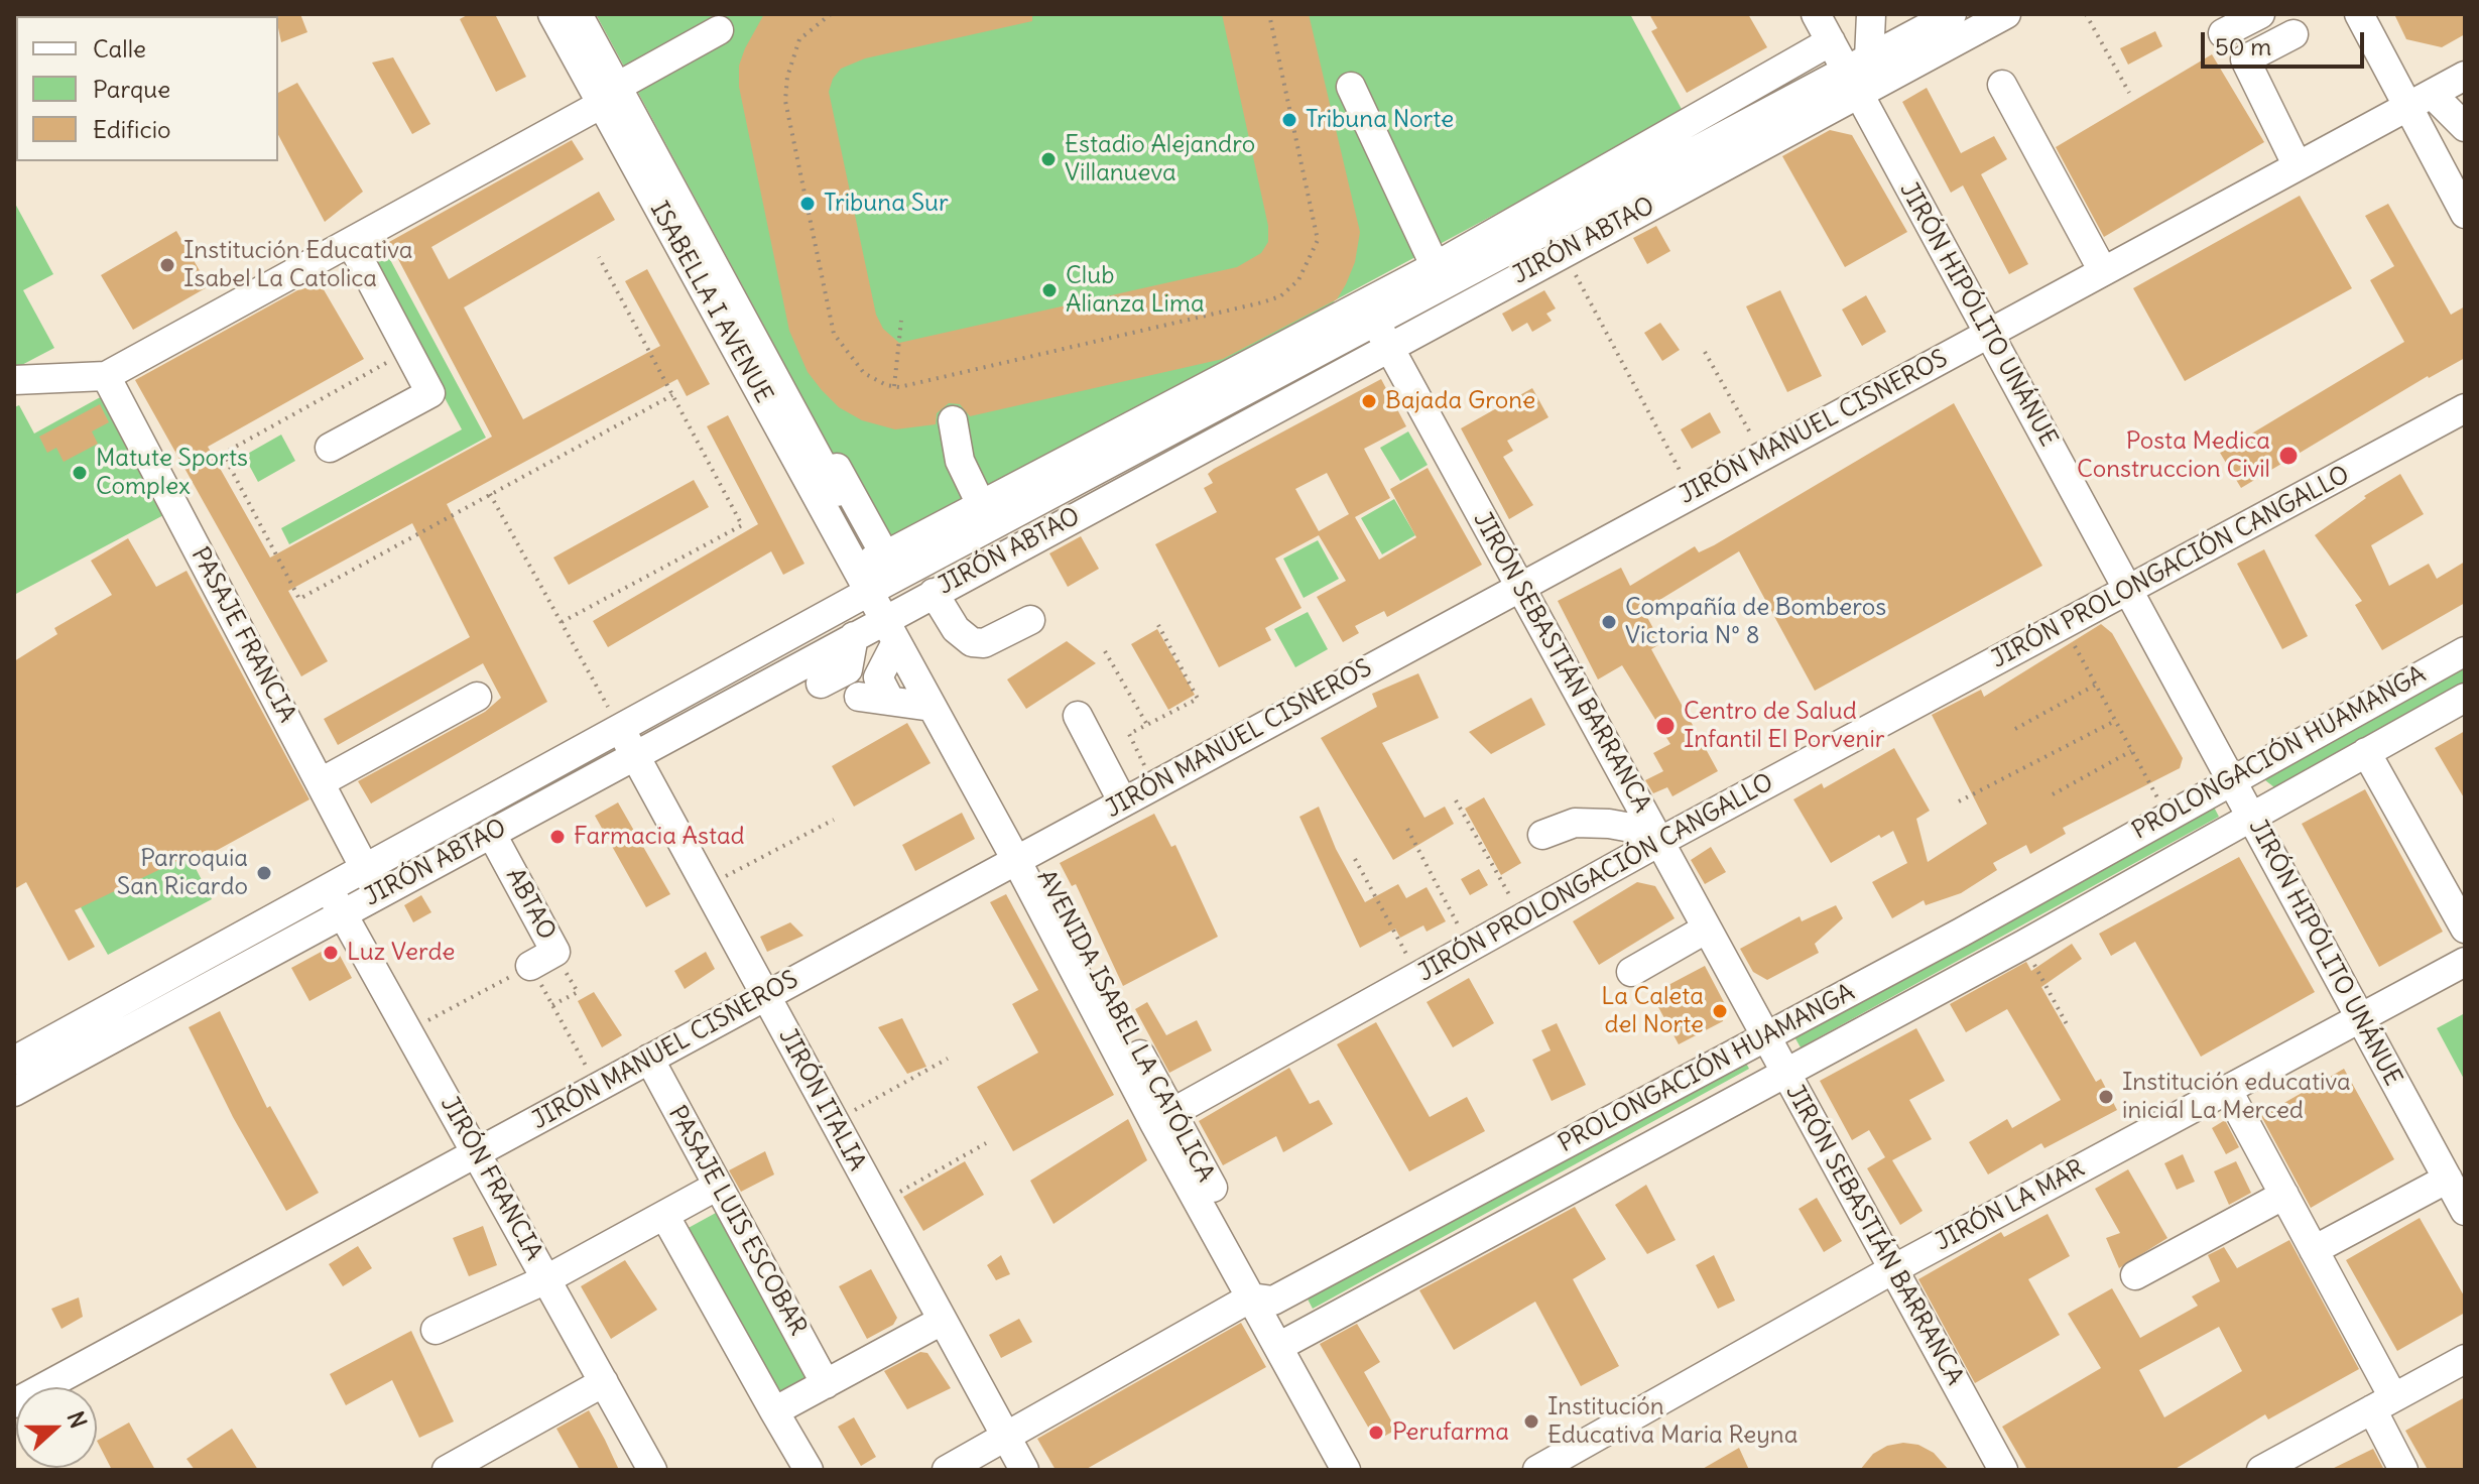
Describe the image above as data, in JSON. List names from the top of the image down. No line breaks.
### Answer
{"streets":{"street":["JIRÓN ABTAO","ISABELLA I AVENUE","JIRÓN HIPÓLITO UNÁNUE","JIRÓN MANUEL CISNEROS","JIRÓN PROLONGACIÓN CANGALLO","PASAJE FRANCIA","JIRÓN SEBASTIÁN BARRANCA","PROLONGACIÓN HUAMANGA","ABTAO","AVENIDA ISABEL LA CATÓLICA","JIRÓN ITALIA","JIRÓN FRANCIA","JIRÓN LA MAR","PASAJE LUIS ESCOBAR"]},"crossings":[["JIRÓN ABTAO","ISABELLA I AVENUE"],["JIRÓN ABTAO","JIRÓN HIPÓLITO UNÁNUE"],["JIRÓN ABTAO","PASAJE FRANCIA"],["JIRÓN ABTAO","JIRÓN SEBASTIÁN BARRANCA"],["JIRÓN ABTAO","ABTAO"],["JIRÓN ABTAO","AVENIDA ISABEL LA CATÓLICA"],["JIRÓN ABTAO","JIRÓN ITALIA"],["JIRÓN ABTAO","JIRÓN FRANCIA"],["ISABELLA I AVENUE","AVENIDA ISABEL LA CATÓLICA"],["JIRÓN HIPÓLITO UNÁNUE","JIRÓN MANUEL CISNEROS"],["JIRÓN HIPÓLITO UNÁNUE","JIRÓN PROLONGACIÓN CANGALLO"],["JIRÓN HIPÓLITO UNÁNUE","PROLONGACIÓN HUAMANGA"],["JIRÓN HIPÓLITO UNÁNUE","JIRÓN LA MAR"],["JIRÓN MANUEL CISNEROS","JIRÓN SEBASTIÁN BARRANCA"],["JIRÓN MANUEL CISNEROS","AVENIDA ISABEL LA CATÓLICA"],["JIRÓN MANUEL CISNEROS","JIRÓN ITALIA"],["JIRÓN MANUEL CISNEROS","JIRÓN FRANCIA"],["JIRÓN MANUEL CISNEROS","PASAJE LUIS ESCOBAR"],["JIRÓN PROLONGACIÓN CANGALLO","JIRÓN SEBASTIÁN BARRANCA"],["JIRÓN PROLONGACIÓN CANGALLO","AVENIDA ISABEL LA CATÓLICA"],["JIRÓN SEBASTIÁN BARRANCA","PROLONGACIÓN HUAMANGA"],["JIRÓN SEBASTIÁN BARRANCA","JIRÓN LA MAR"],["PROLONGACIÓN HUAMANGA","AVENIDA ISABEL LA CATÓLICA"],["PROLONGACIÓN HUAMANGA","JIRÓN ITALIA"]],"places":["Tribuna Norte","Estadio Alejandro Villanueva","Tribuna Sur","Institución Educativa Isabel La Catolica","Club Alianza Lima","Bajada Grone","Posta Medica Construccion Civil","Matute Sports Complex","Compañía de Bomberos Victoria Nº 8","Centro de Salud Infantil El Porvenir","Farmacia Astad","Parroquia San Ricardo","Luz Verde","La Caleta del Norte","Institución educativa inicial La Merced","Institución Educativa Maria Reyna","Perufarma"],"legend":["Calle","Parque","Edificio"],"scale_bar":"50 m","north":"right"}
